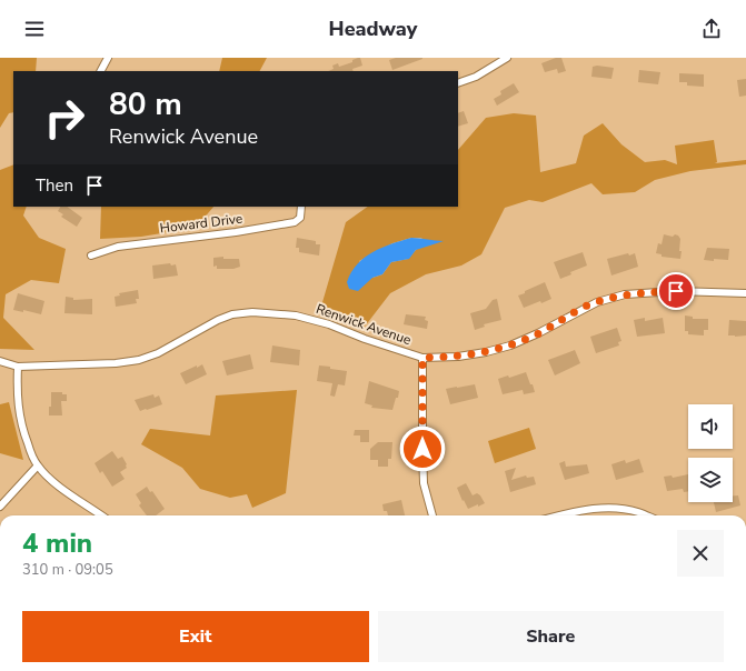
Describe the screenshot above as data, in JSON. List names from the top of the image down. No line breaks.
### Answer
{"streets":{"street":["Howard Drive","Renwick Avenue"]},"page":{"header":"Headway","turn":["80 m","Renwick Avenue"],"then":"Then","heading":["4 min","310 m · 09:05"],"buttons":["Exit","Share"]}}
